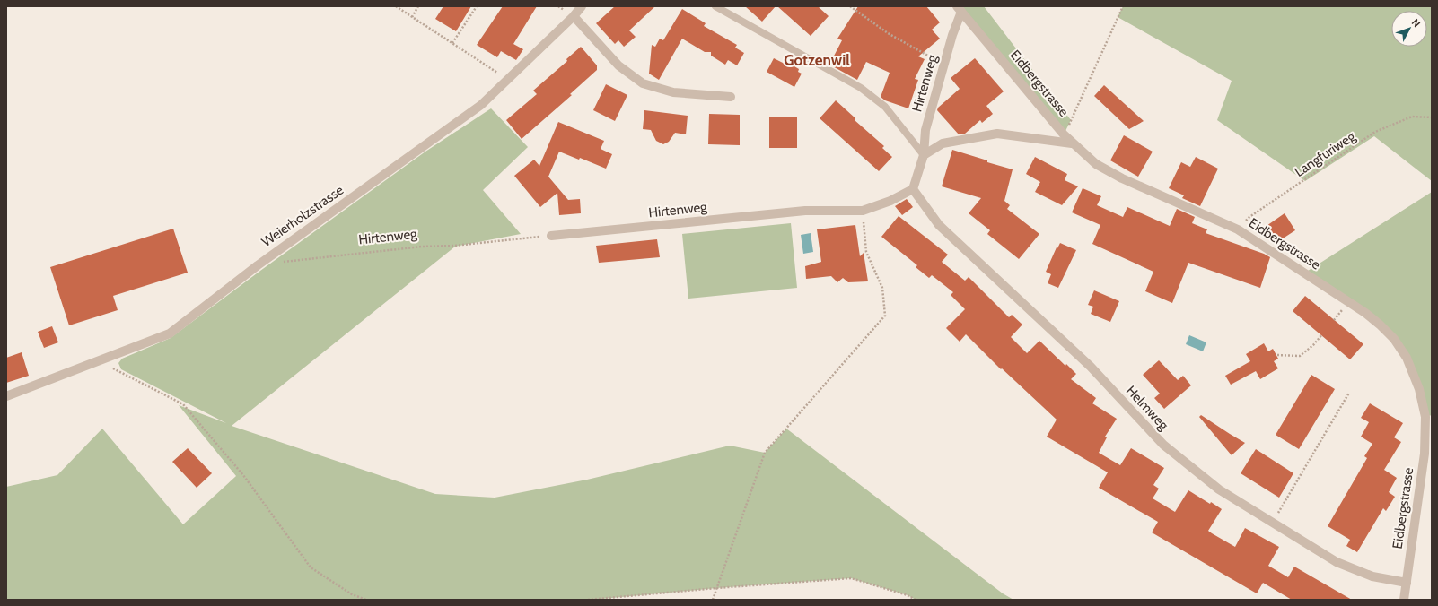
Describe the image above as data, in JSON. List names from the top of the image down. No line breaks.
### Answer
{"streets":{"street":["Hirtenweg","Eidbergstrasse","Weierholzstrasse","Helmweg"],"path":["Langfuriweg"]},"crossings":[["Hirtenweg","Eidbergstrasse"],["Hirtenweg","Helmweg"],["Eidbergstrasse","Langfuriweg"],["Eidbergstrasse","Helmweg"]],"districts":["Gotzenwil"],"north":"top right"}
